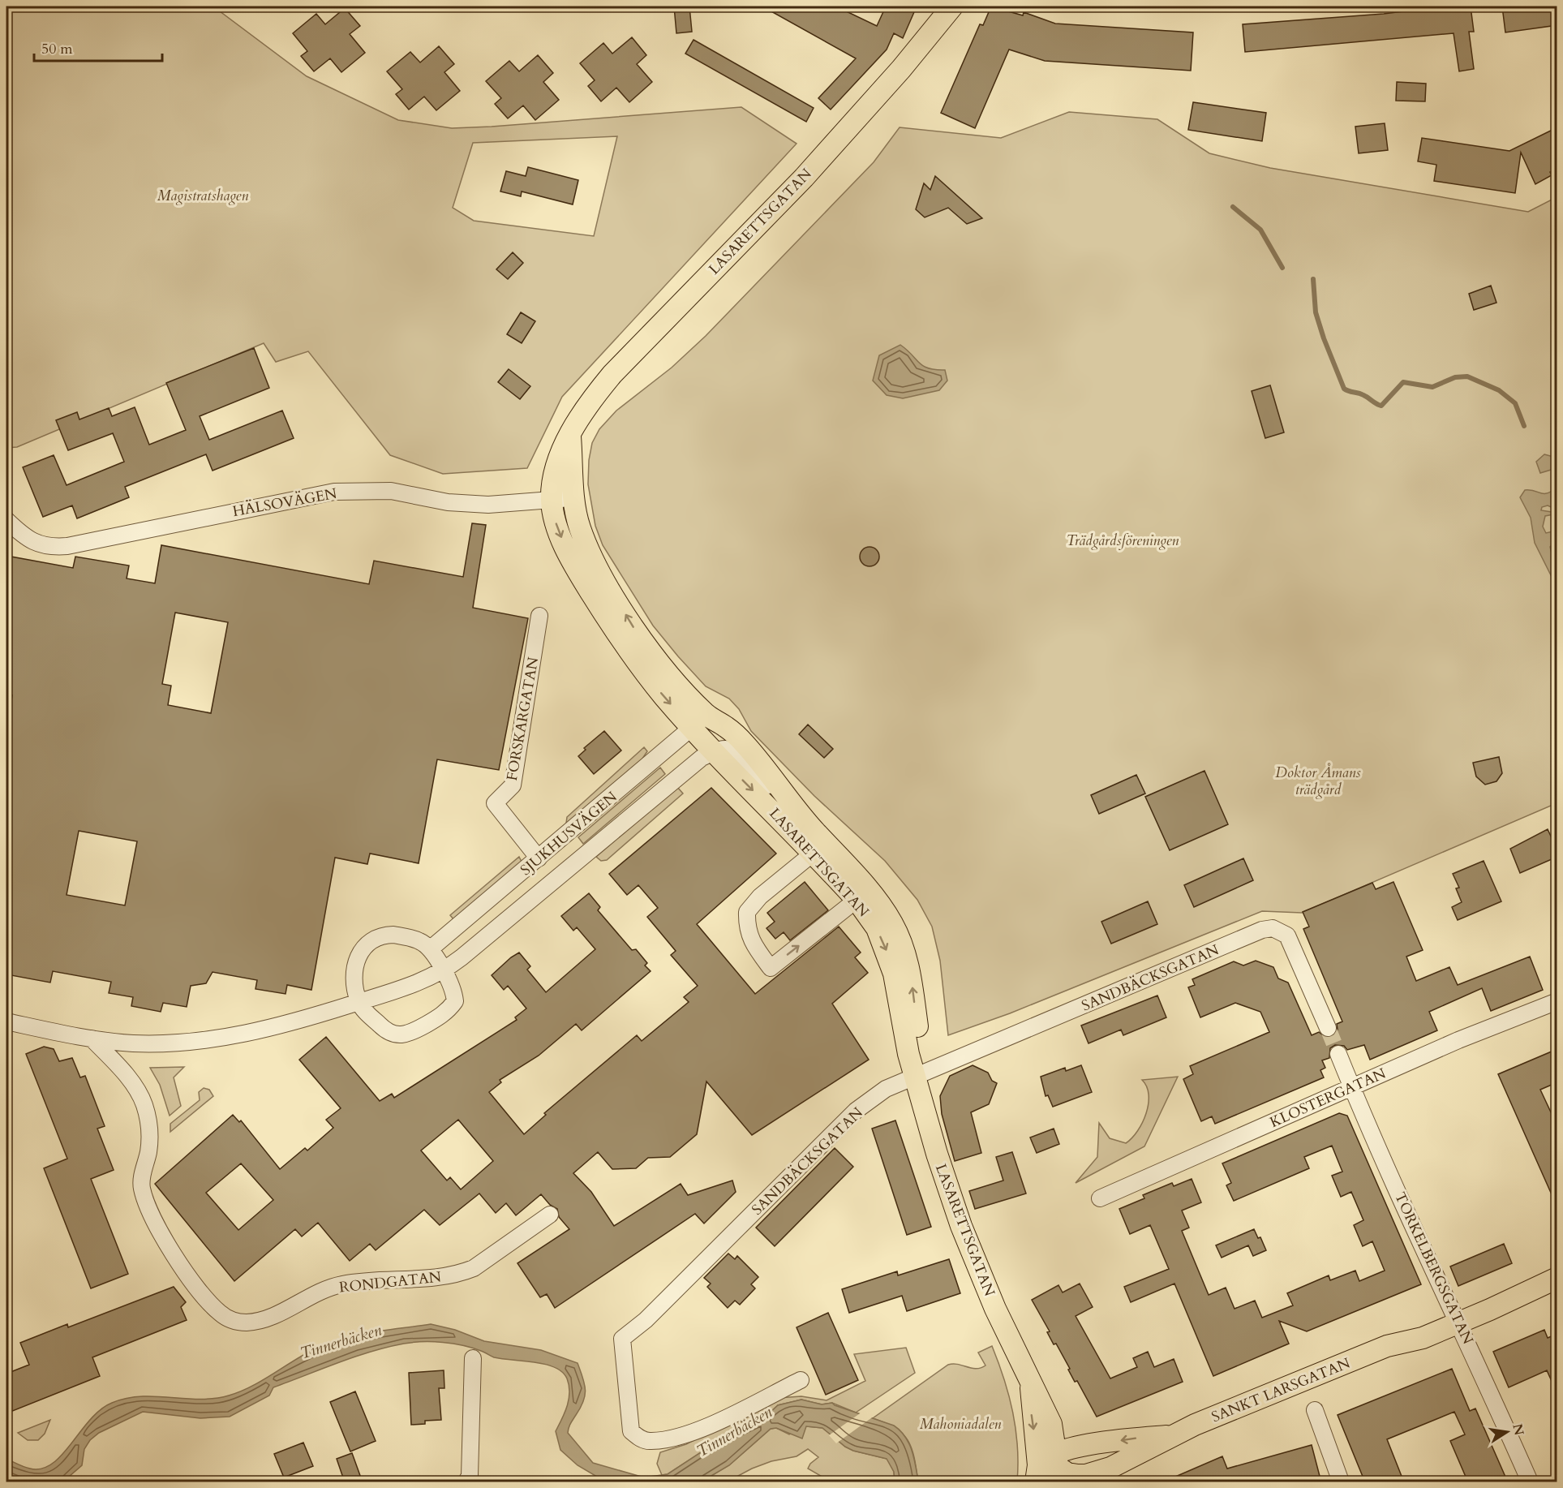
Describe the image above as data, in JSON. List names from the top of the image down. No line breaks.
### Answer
{"streets":{"main road":["LASARETTSGATAN","SANKT LARSGATAN"],"street":["HÄLSOVÄGEN","FORSKARGATAN","SJUKHUSVÄGEN","SANDBÄCKSGATAN","KLOSTERGATAN","TORKELBERGSGATAN","RONDGATAN"]},"crossings":[["LASARETTSGATAN","HÄLSOVÄGEN"],["LASARETTSGATAN","SJUKHUSVÄGEN"],["LASARETTSGATAN","SANDBÄCKSGATAN"],["LASARETTSGATAN","SANKT LARSGATAN"],["FORSKARGATAN","SJUKHUSVÄGEN"],["SJUKHUSVÄGEN","RONDGATAN"],["KLOSTERGATAN","TORKELBERGSGATAN"],["TORKELBERGSGATAN","SANKT LARSGATAN"]],"water":["Tinnerbäcken"],"parks":["Magistratshagen","Trädgårdsföreningen","Doktor Åmans trädgård","Mahoniadalen"],"scale_bar":"50 m","north":"right"}
